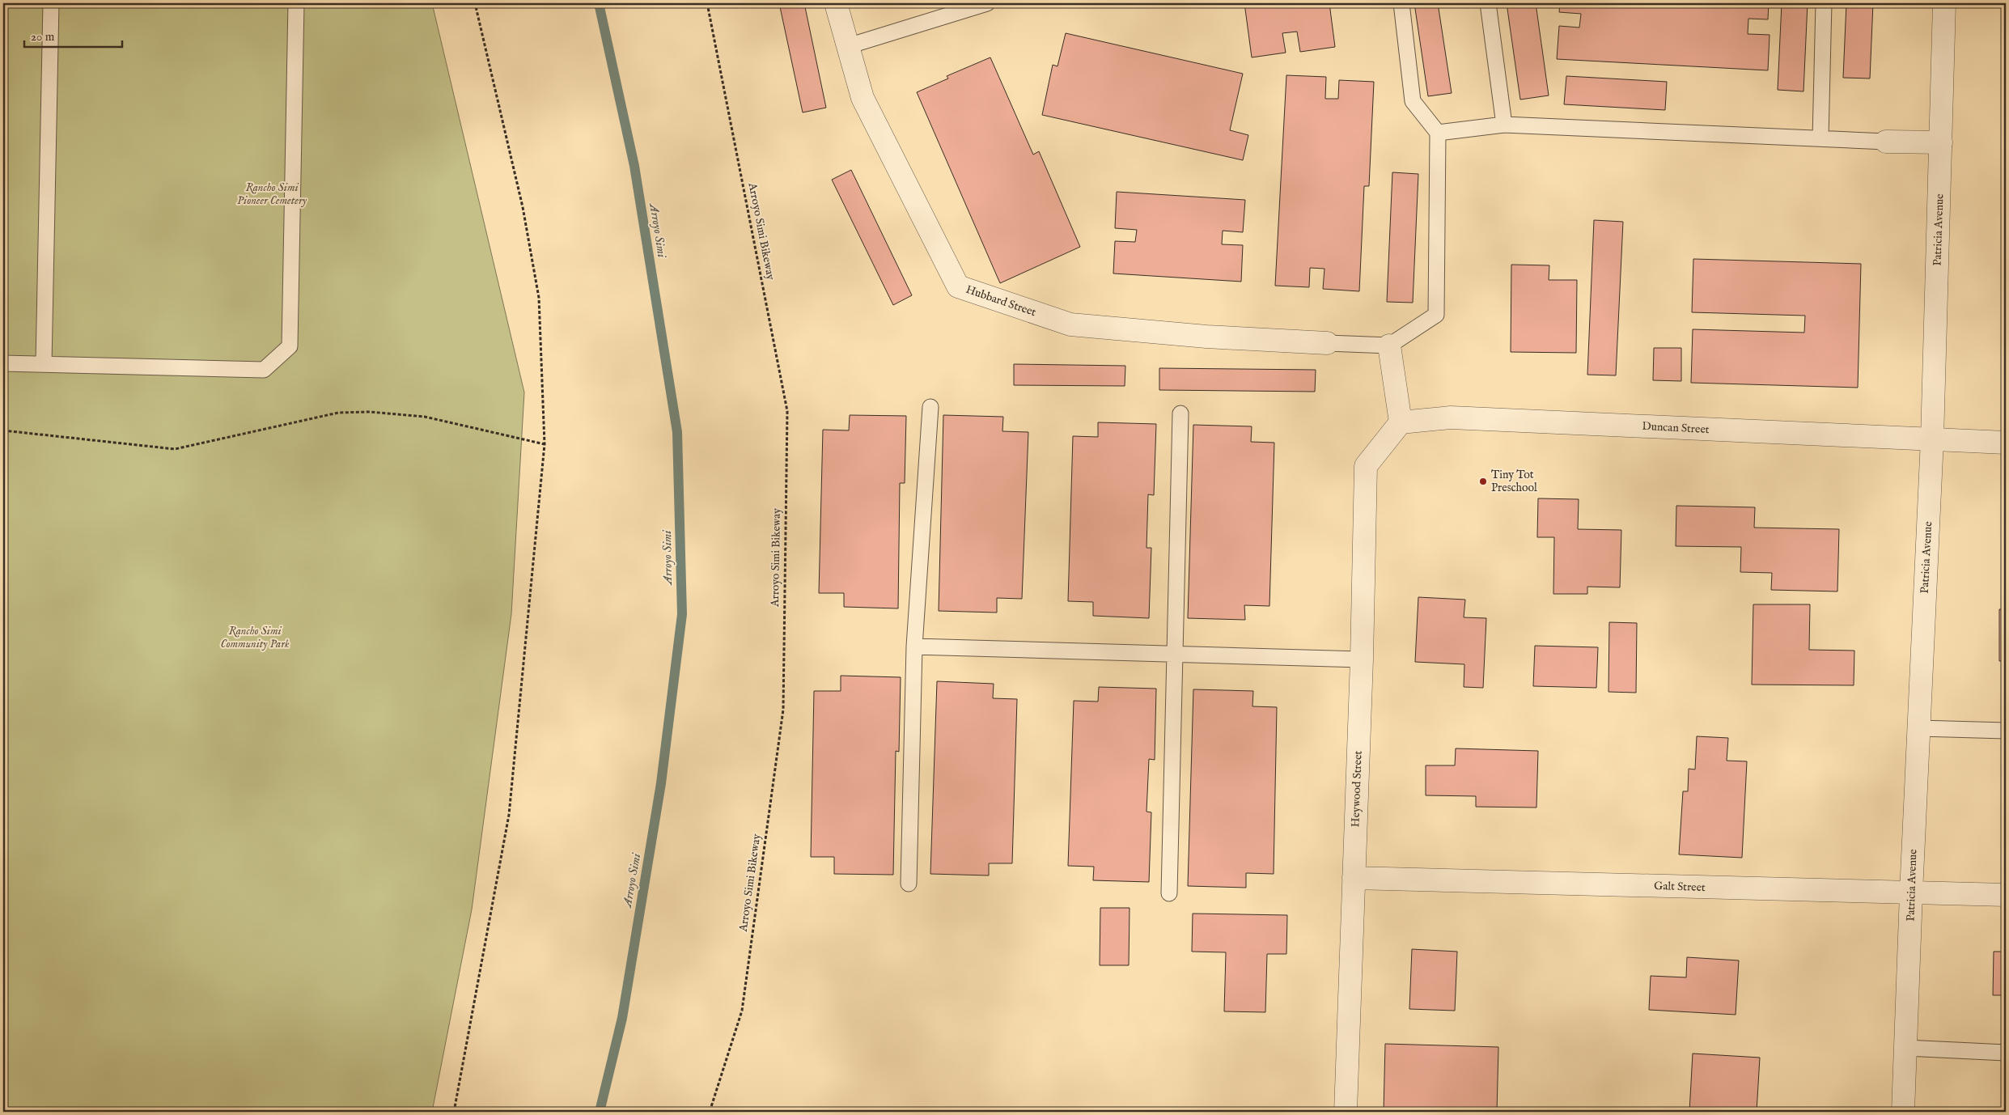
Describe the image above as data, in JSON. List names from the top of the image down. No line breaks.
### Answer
{"streets":{"street":["Patricia Avenue","Hubbard Street","Duncan Street","Heywood Street","Galt Street"],"path":["Arroyo Simi Bikeway"]},"crossings":[["Patricia Avenue","Duncan Street"],["Patricia Avenue","Galt Street"],["Duncan Street","Heywood Street"],["Heywood Street","Galt Street"]],"water":["Arroyo Simi"],"parks":["Rancho Simi Pioneer Cemetery","Rancho Simi Community Park"],"places":["Tiny Tot Preschool"],"scale_bar":"20 m"}
